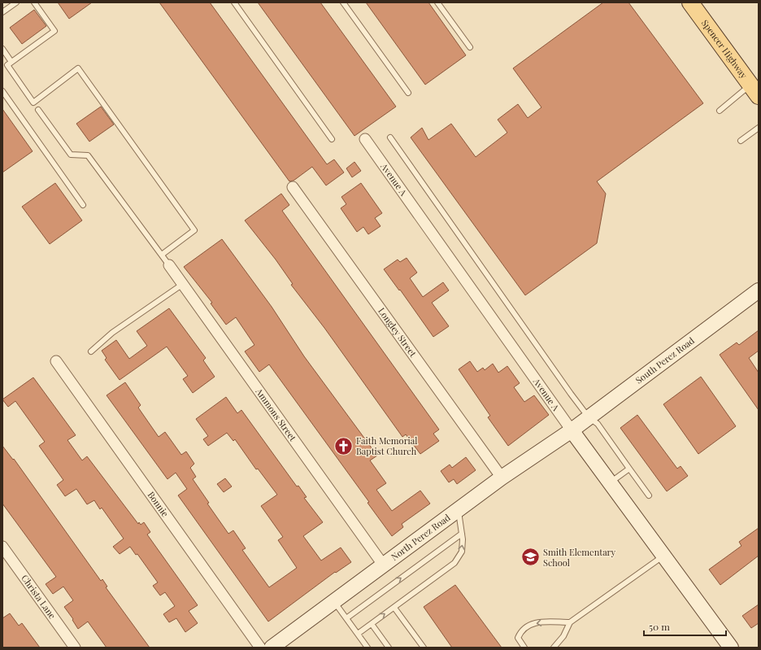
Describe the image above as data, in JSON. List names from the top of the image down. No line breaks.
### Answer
{"streets":{"main road":["Spencer Highway"],"street":["Avenue A","Longley Street","South Perez Road","Ammons Street","Bonnie","North Perez Road","Christa Lane"]},"crossings":[["Avenue A","South Perez Road"],["Avenue A","North Perez Road"],["Longley Street","North Perez Road"],["South Perez Road","North Perez Road"],["Ammons Street","North Perez Road"]],"places":{"church":["Faith Memorial Baptist Church"],"school or university":["Smith Elementary School"]},"scale_bar":"50 m"}
